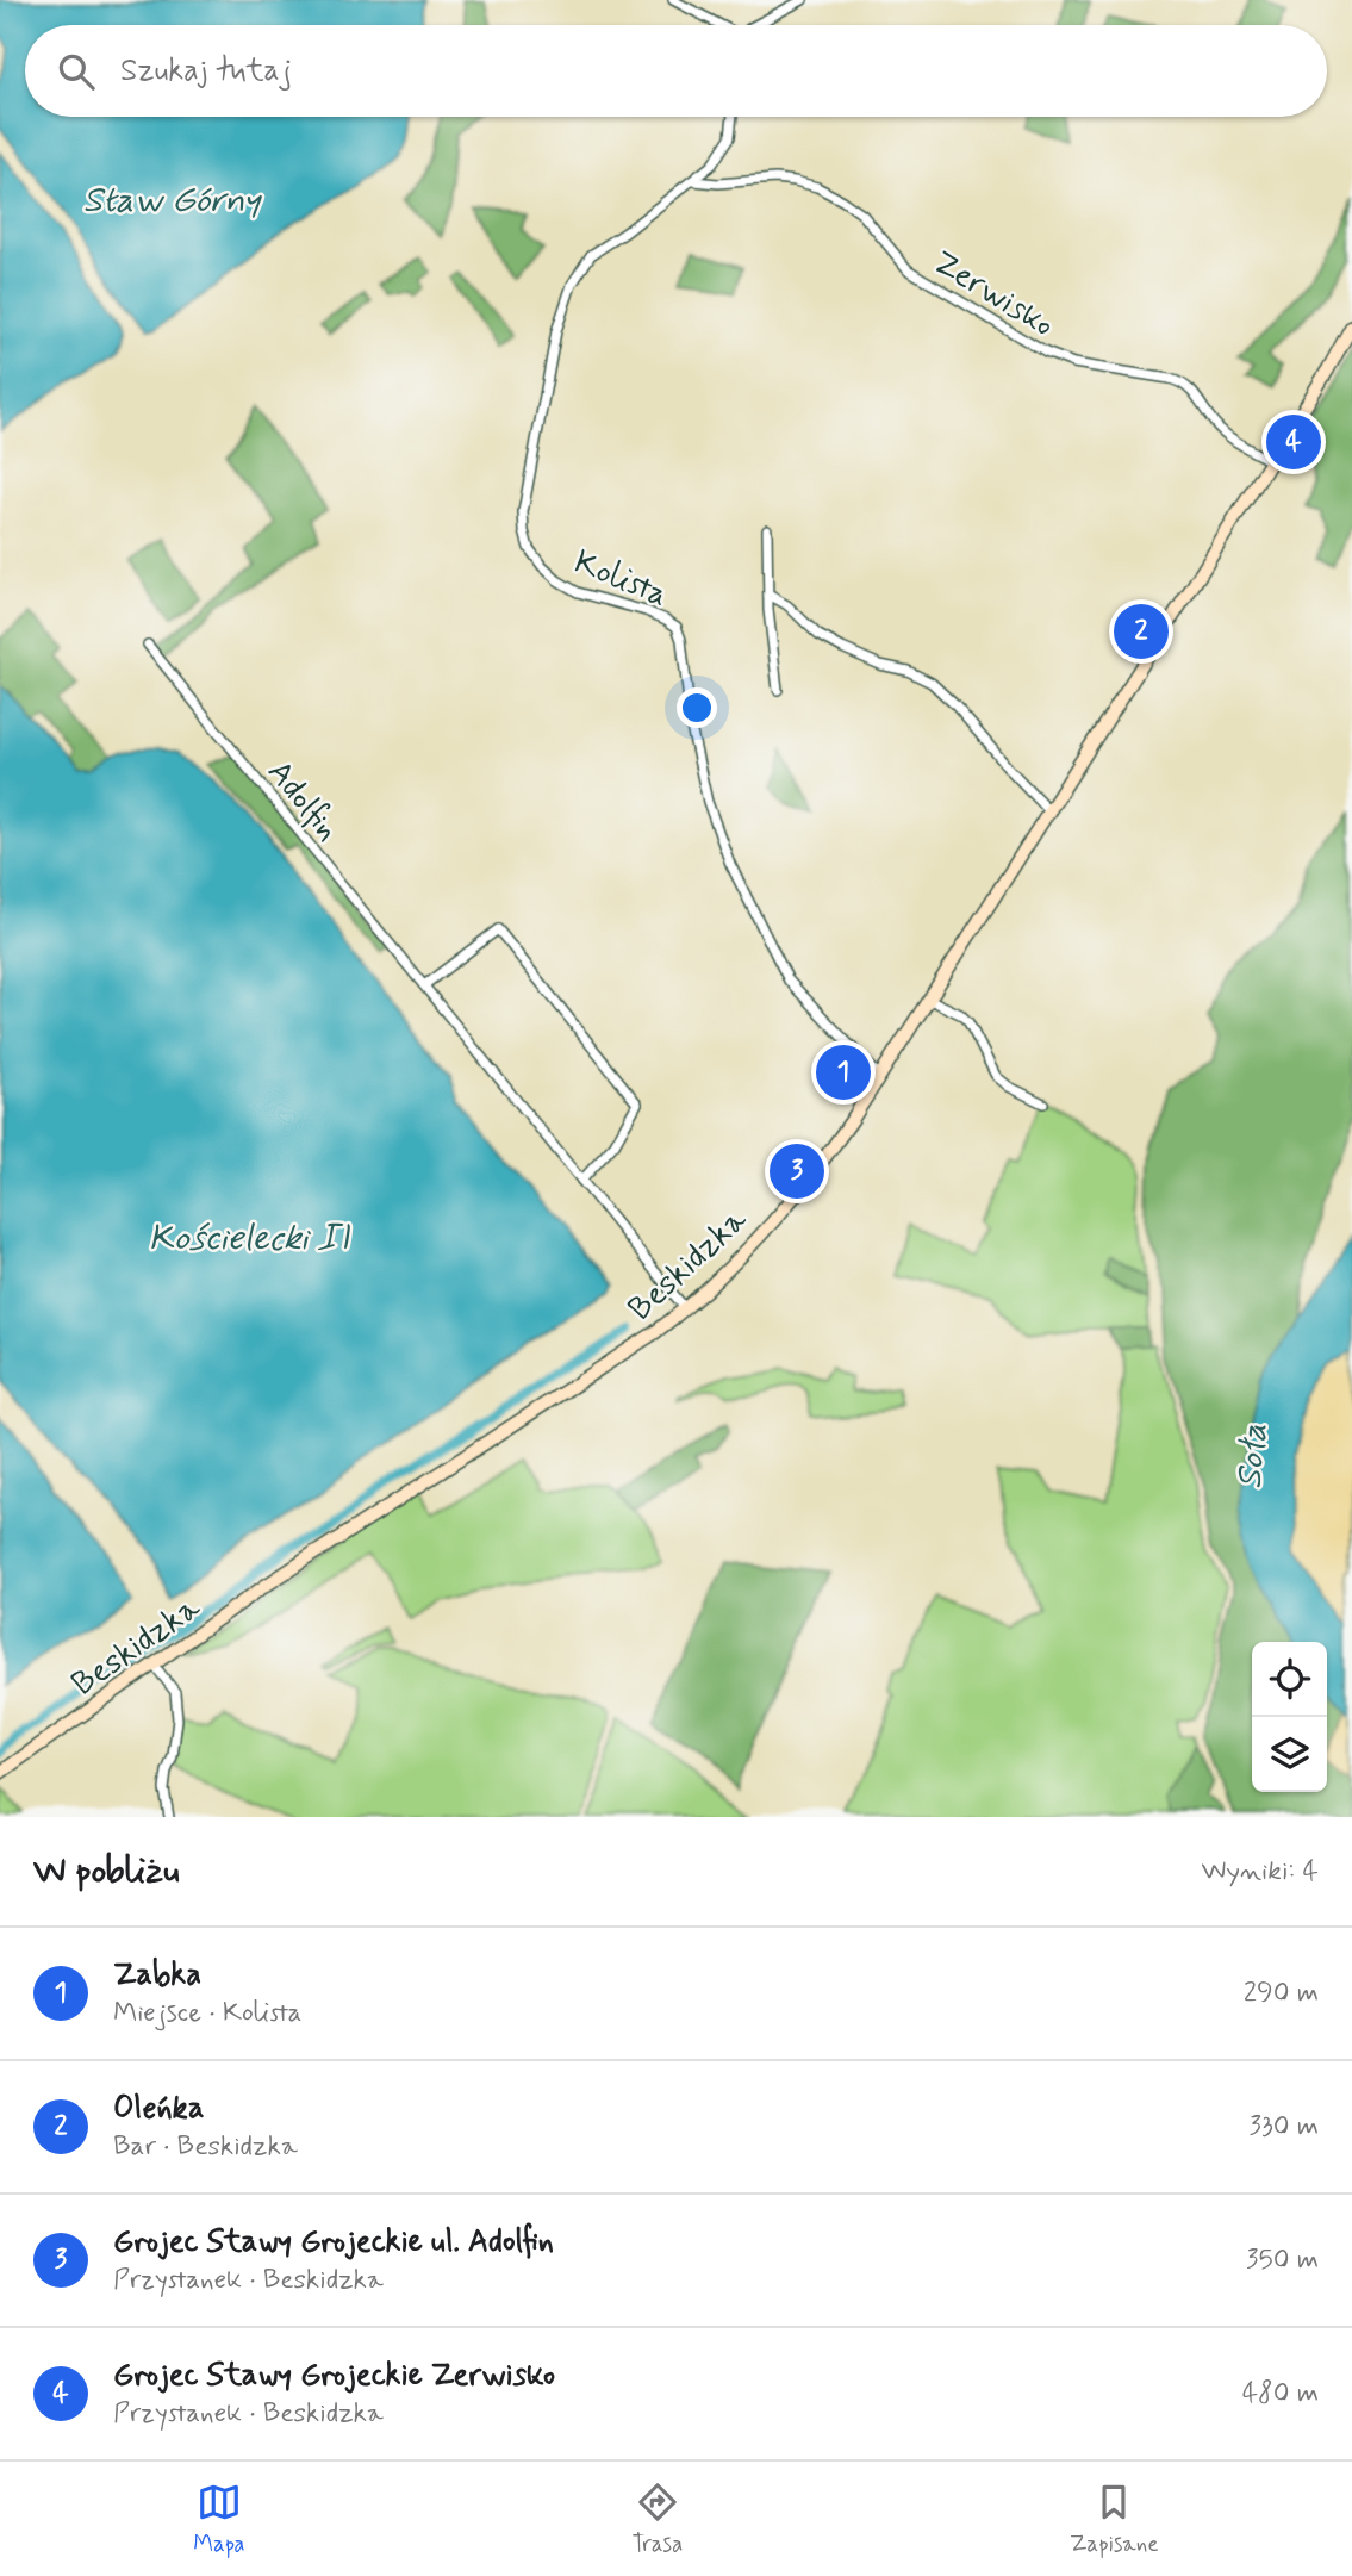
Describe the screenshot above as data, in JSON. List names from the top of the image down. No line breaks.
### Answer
{"streets":{"main road":["Beskidzka"],"street":["Zerwisko","Kolista","Adolfin"]},"crossings":[["Zerwisko","Kolista"],["Zerwisko","Beskidzka"],["Kolista","Beskidzka"],["Adolfin","Beskidzka"]],"water":["Staw Górny","Kościelecki II","Soła"],"page":{"search":"Szukaj tutaj","pins":["4","2","1","3"],"heading":["W pobliżu","Wyniki: 4"],"list":[{"mark":"1","name":"Zabka","note":"Miejsce · Kolista","value":"290 m"},{"mark":"2","name":"Oleńka","note":"Bar · Beskidzka","value":"330 m"},{"mark":"3","name":"Grojec Stawy Grojeckie ul. Adolfin","note":"Przystanek · Beskidzka","value":"350 m"},{"mark":"4","name":"Grojec Stawy Grojeckie Zerwisko","note":"Przystanek · Beskidzka","value":"480 m"}],"nav":["Mapa","Trasa","Zapisane"]}}
